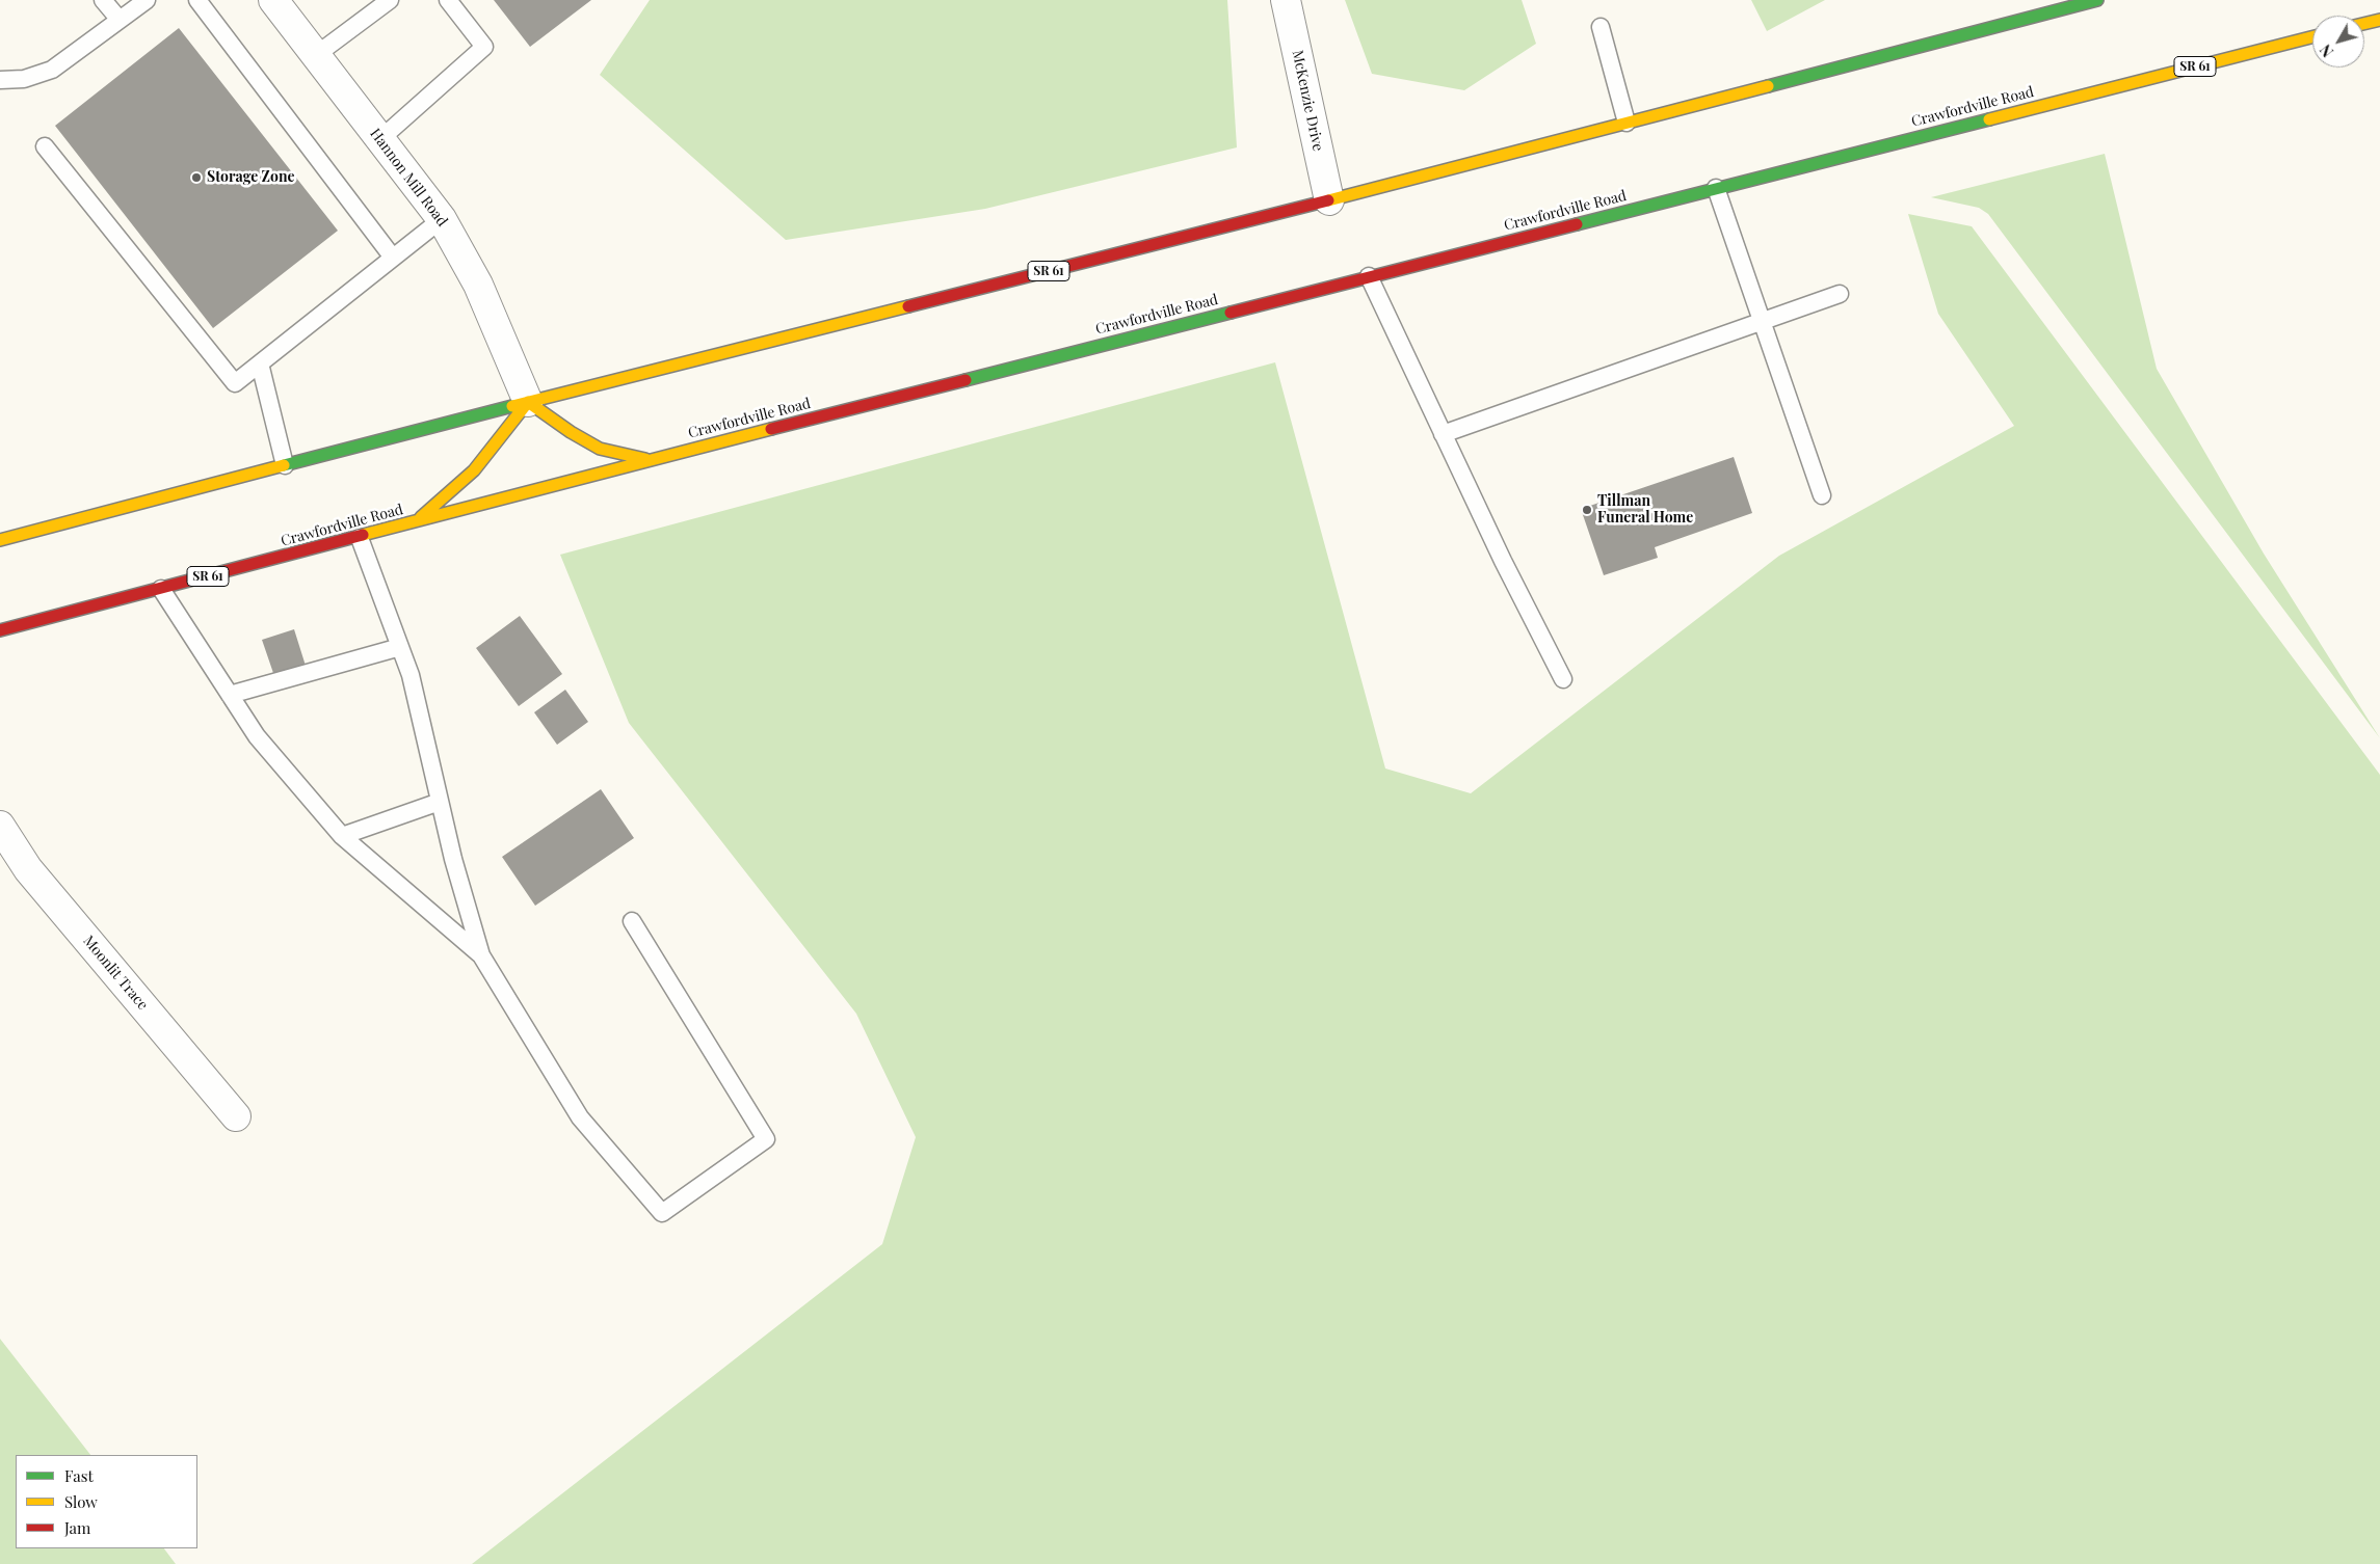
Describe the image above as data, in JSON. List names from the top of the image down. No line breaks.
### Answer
{"streets":{"main road":["SR 61","Crawfordville Road"],"street":["McKenzie Drive","Hannon Mill Road","Moonlit Trace"]},"crossings":[["SR 61","McKenzie Drive"],["SR 61","Hannon Mill Road"]],"places":["Storage Zone","Tillman Funeral Home"],"legend":["Fast","Slow","Jam"],"north":"bottom left"}
